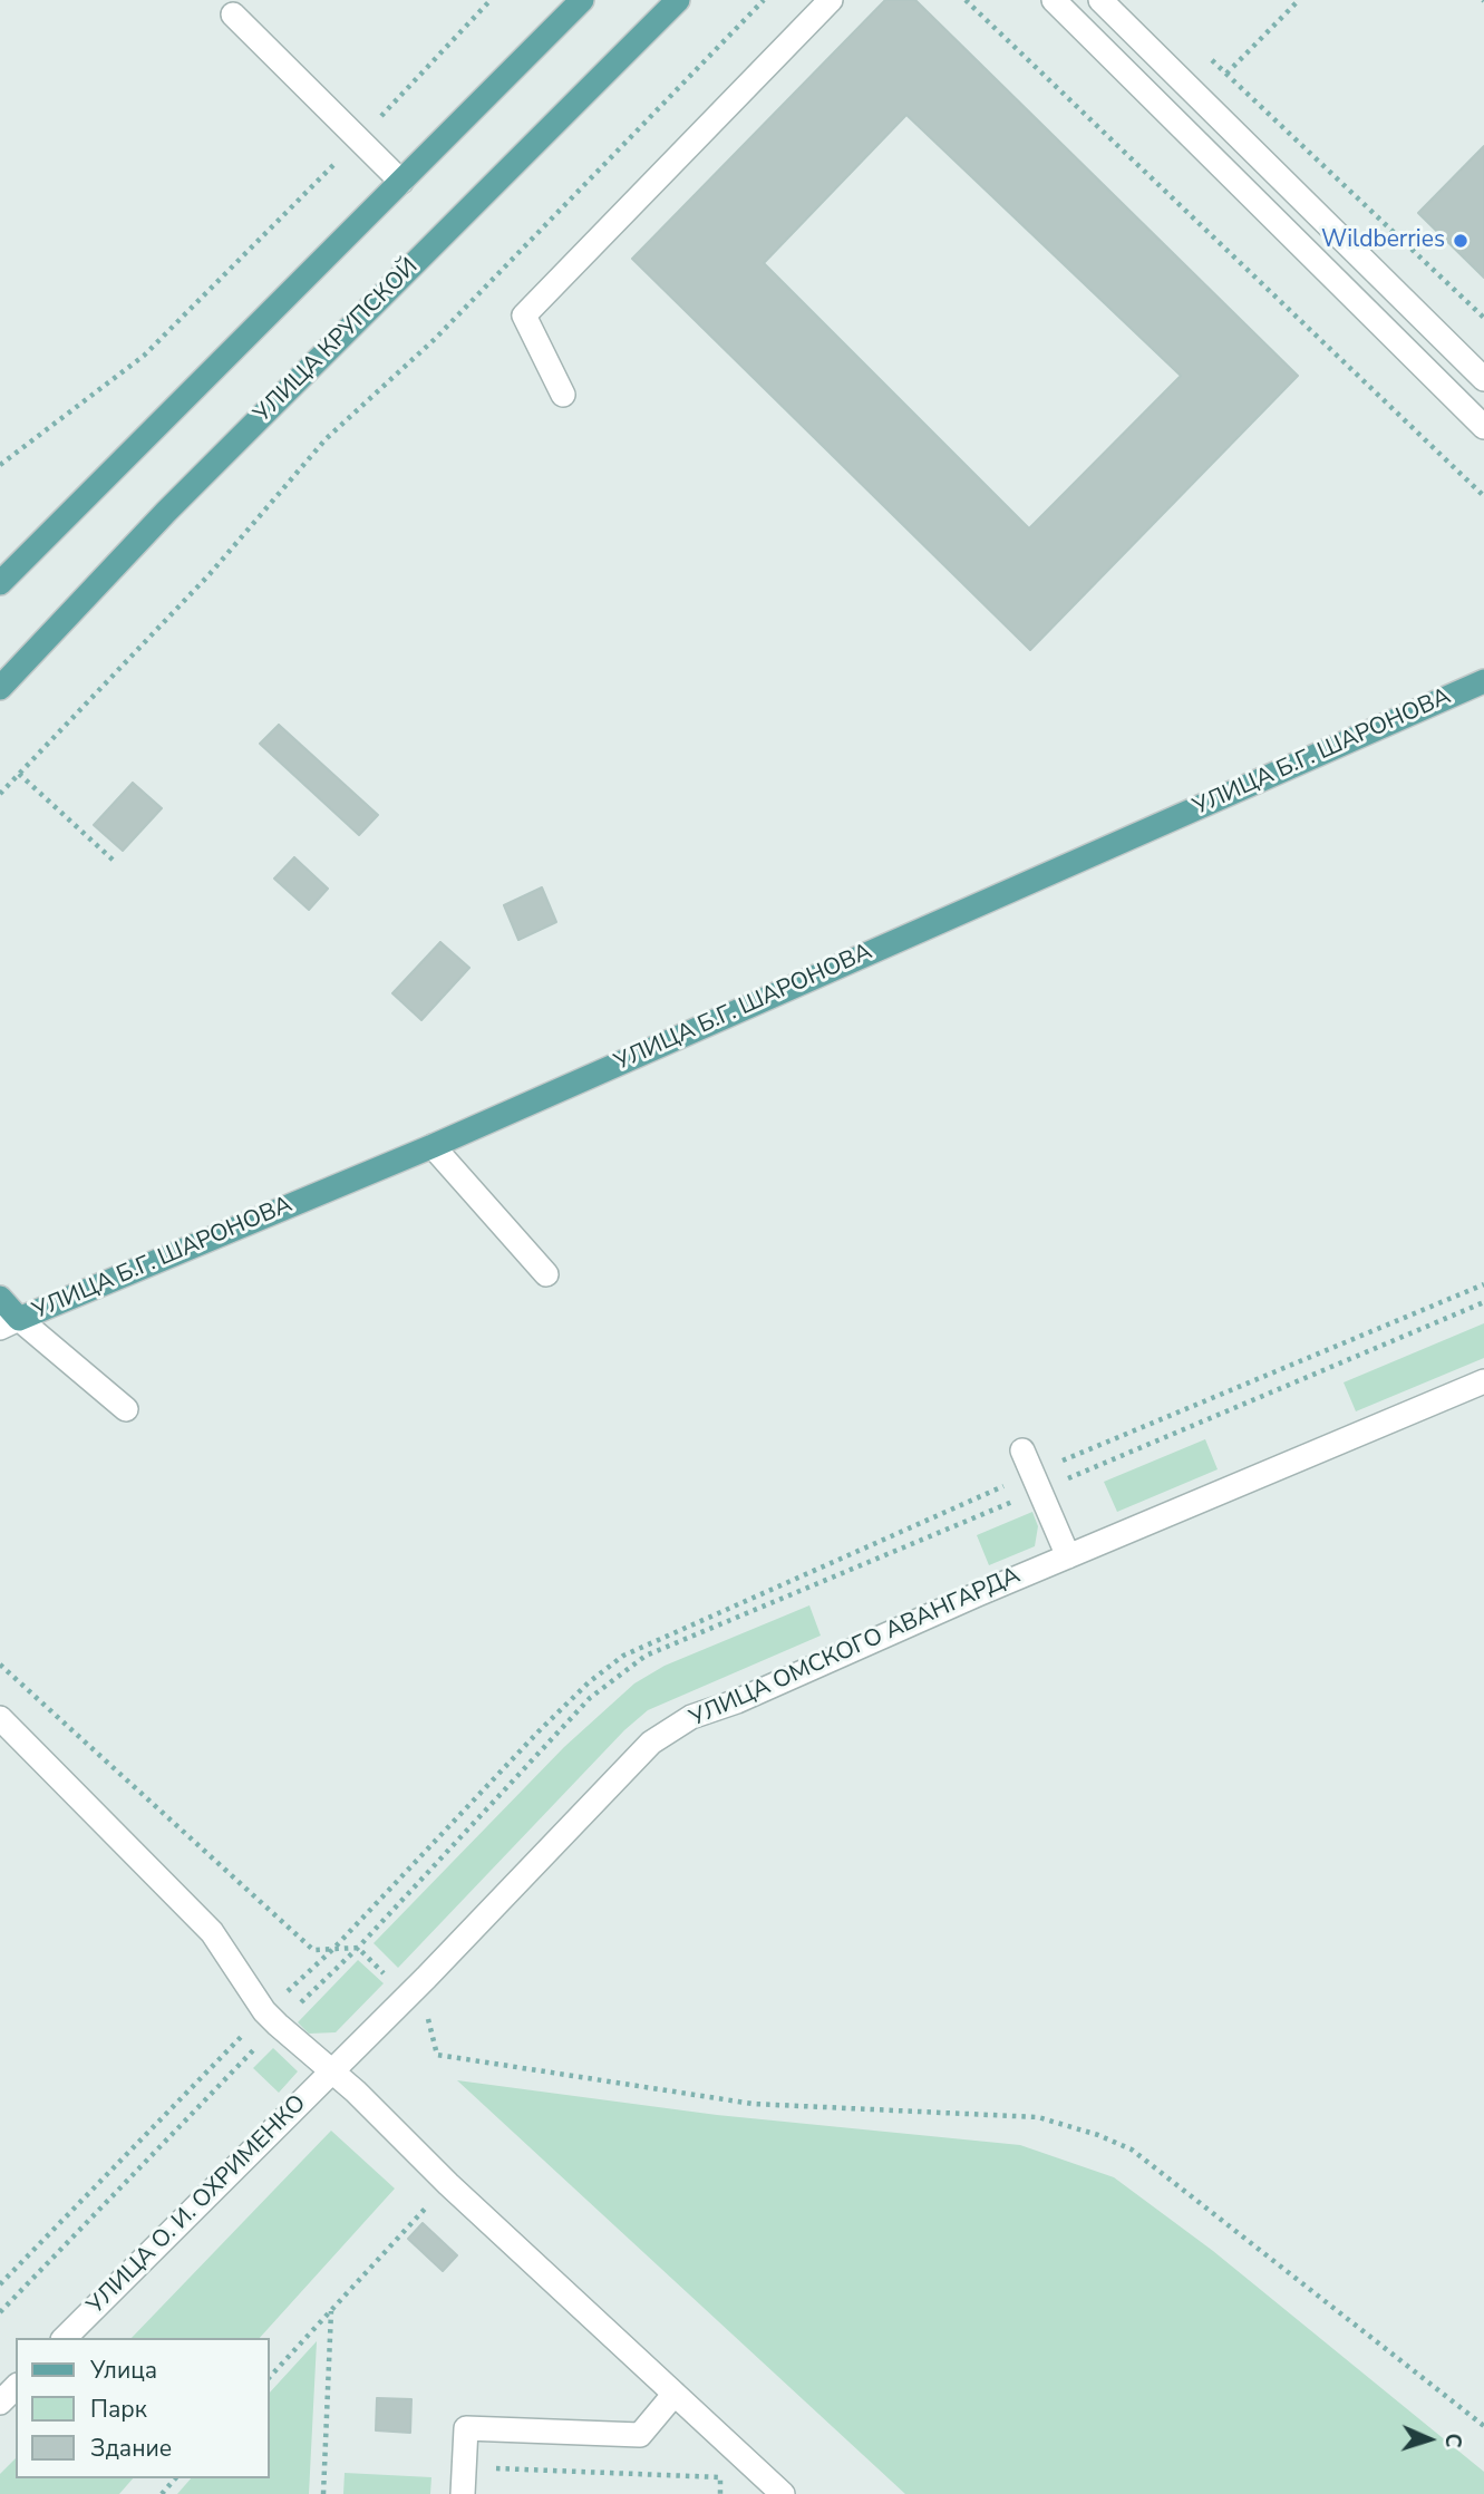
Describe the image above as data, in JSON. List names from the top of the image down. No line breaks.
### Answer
{"streets":{"main road":["УЛИЦА КРУПСКОЙ","УЛИЦА Б.Г. ШАРОНОВА"],"street":["УЛИЦА ОМСКОГО АВАНГАРДА","УЛИЦА О. И. ОХРИМЕНКО"]},"crossings":[["УЛИЦА ОМСКОГО АВАНГАРДА","УЛИЦА О. И. ОХРИМЕНКО"]],"places":["Wildberries"],"legend":["Улица","Парк","Здание"],"north":"right"}
